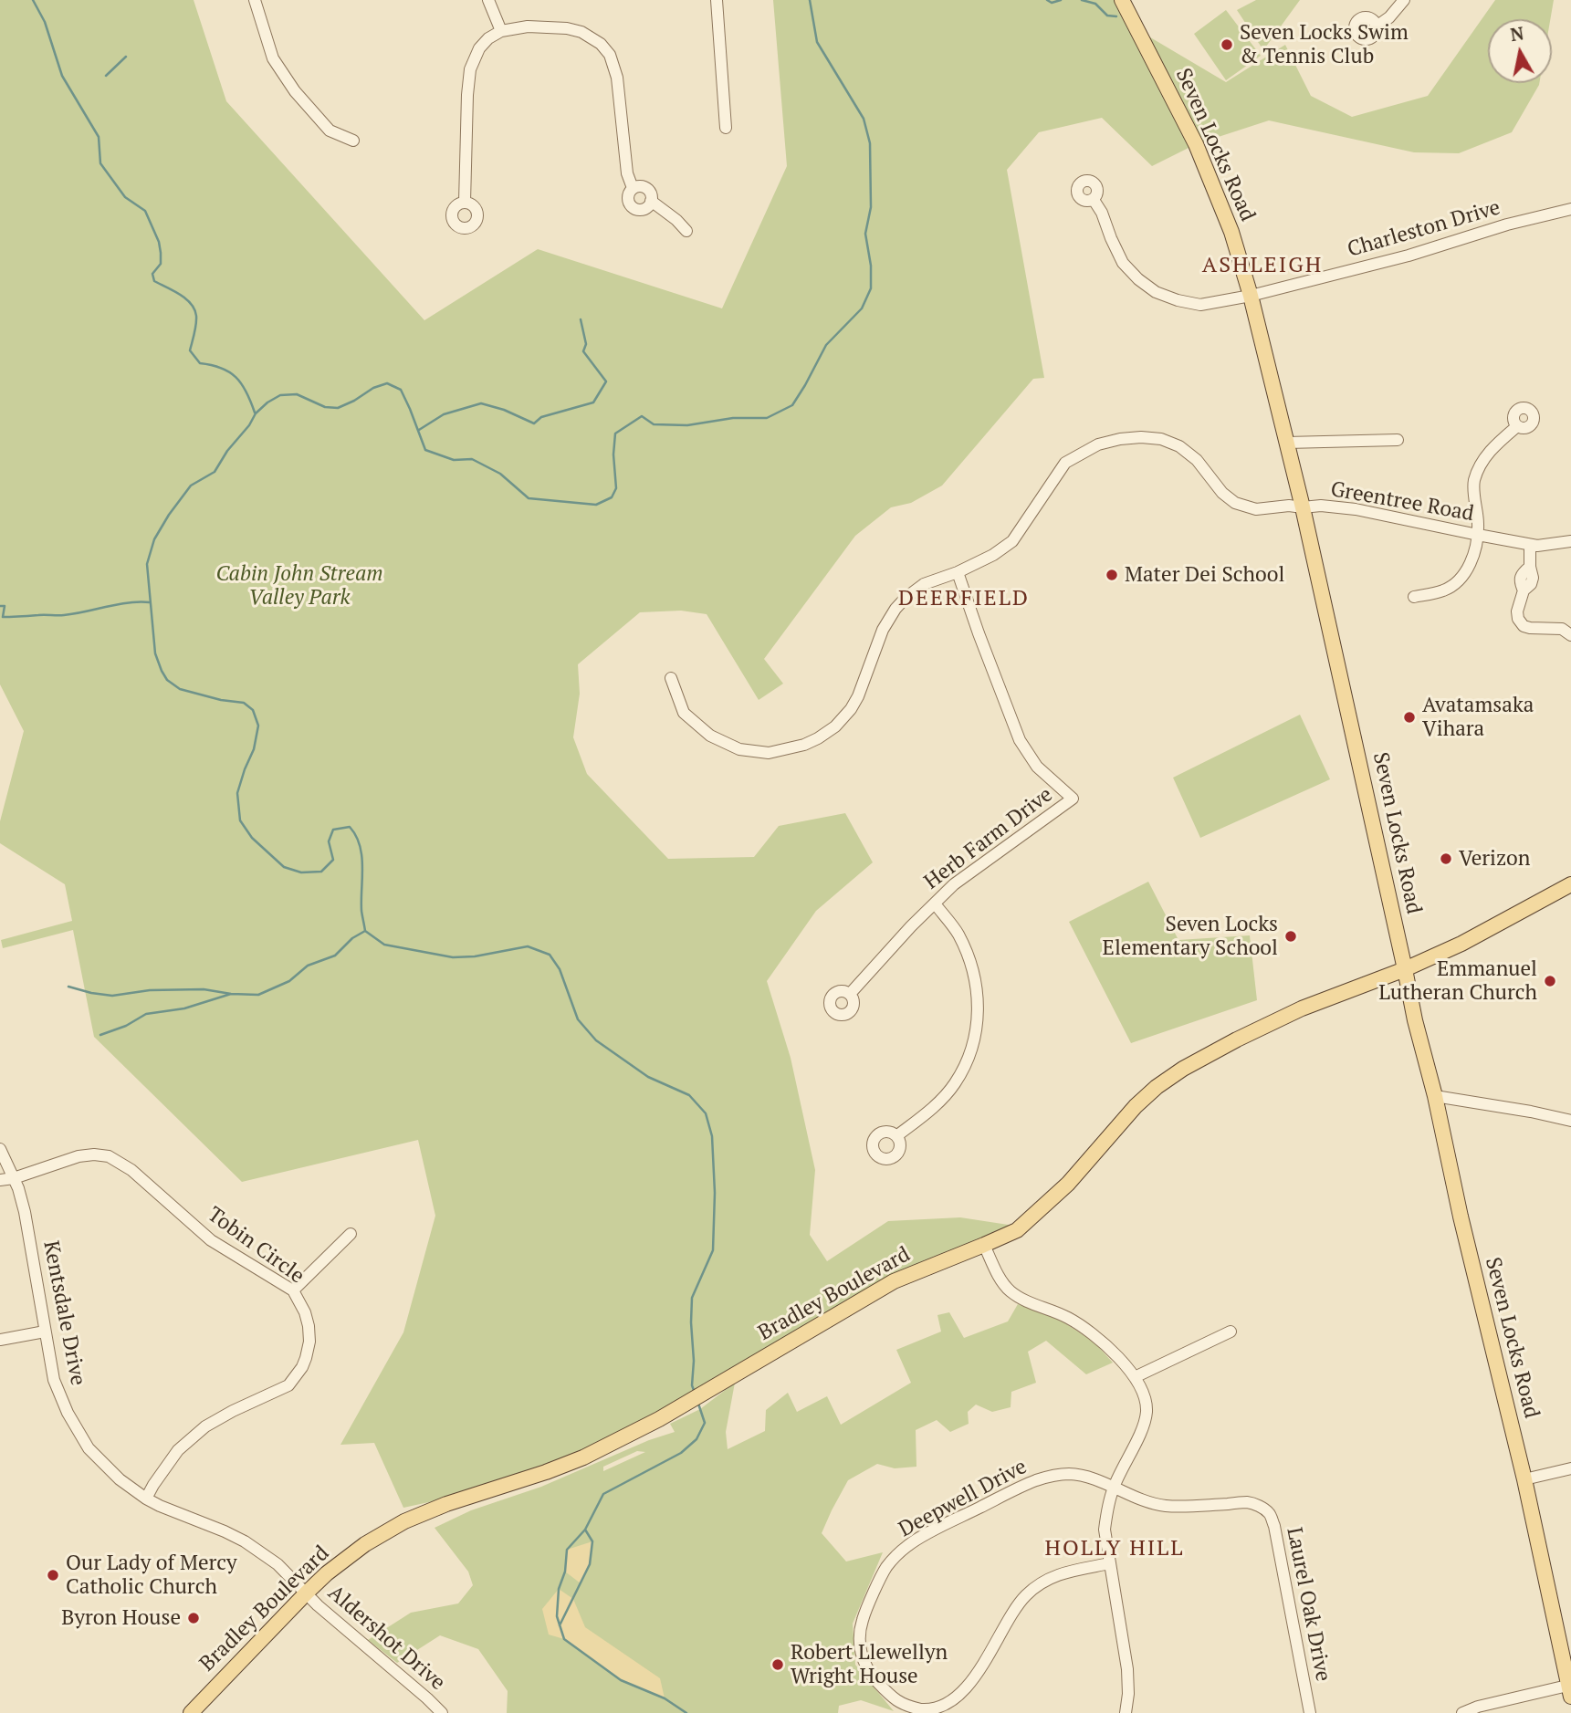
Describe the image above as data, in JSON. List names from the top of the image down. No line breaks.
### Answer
{"streets":{"main road":["Seven Locks Road","Bradley Boulevard"],"street":["Charleston Drive","Greentree Road","Herb Farm Drive","Tobin Circle","Kentsdale Drive","Deepwell Drive","Laurel Oak Drive","Aldershot Drive"]},"crossings":[["Seven Locks Road","Charleston Drive"],["Seven Locks Road","Greentree Road"],["Seven Locks Road","Bradley Boulevard"],["Greentree Road","Herb Farm Drive"],["Tobin Circle","Kentsdale Drive"],["Bradley Boulevard","Kentsdale Drive"],["Bradley Boulevard","Aldershot Drive"],["Kentsdale Drive","Aldershot Drive"],["Deepwell Drive","Laurel Oak Drive"]],"districts":["ASHLEIGH","DEERFIELD","HOLLY HILL"],"parks":["Cabin John Stream Valley Park"],"places":["Seven Locks Swim & Tennis Club","Mater Dei School","Avatamsaka Vihara","Verizon","Seven Locks Elementary School","Emmanuel Lutheran Church","Our Lady of Mercy Catholic Church","Byron House","Robert Llewellyn Wright House"],"north":"top"}
